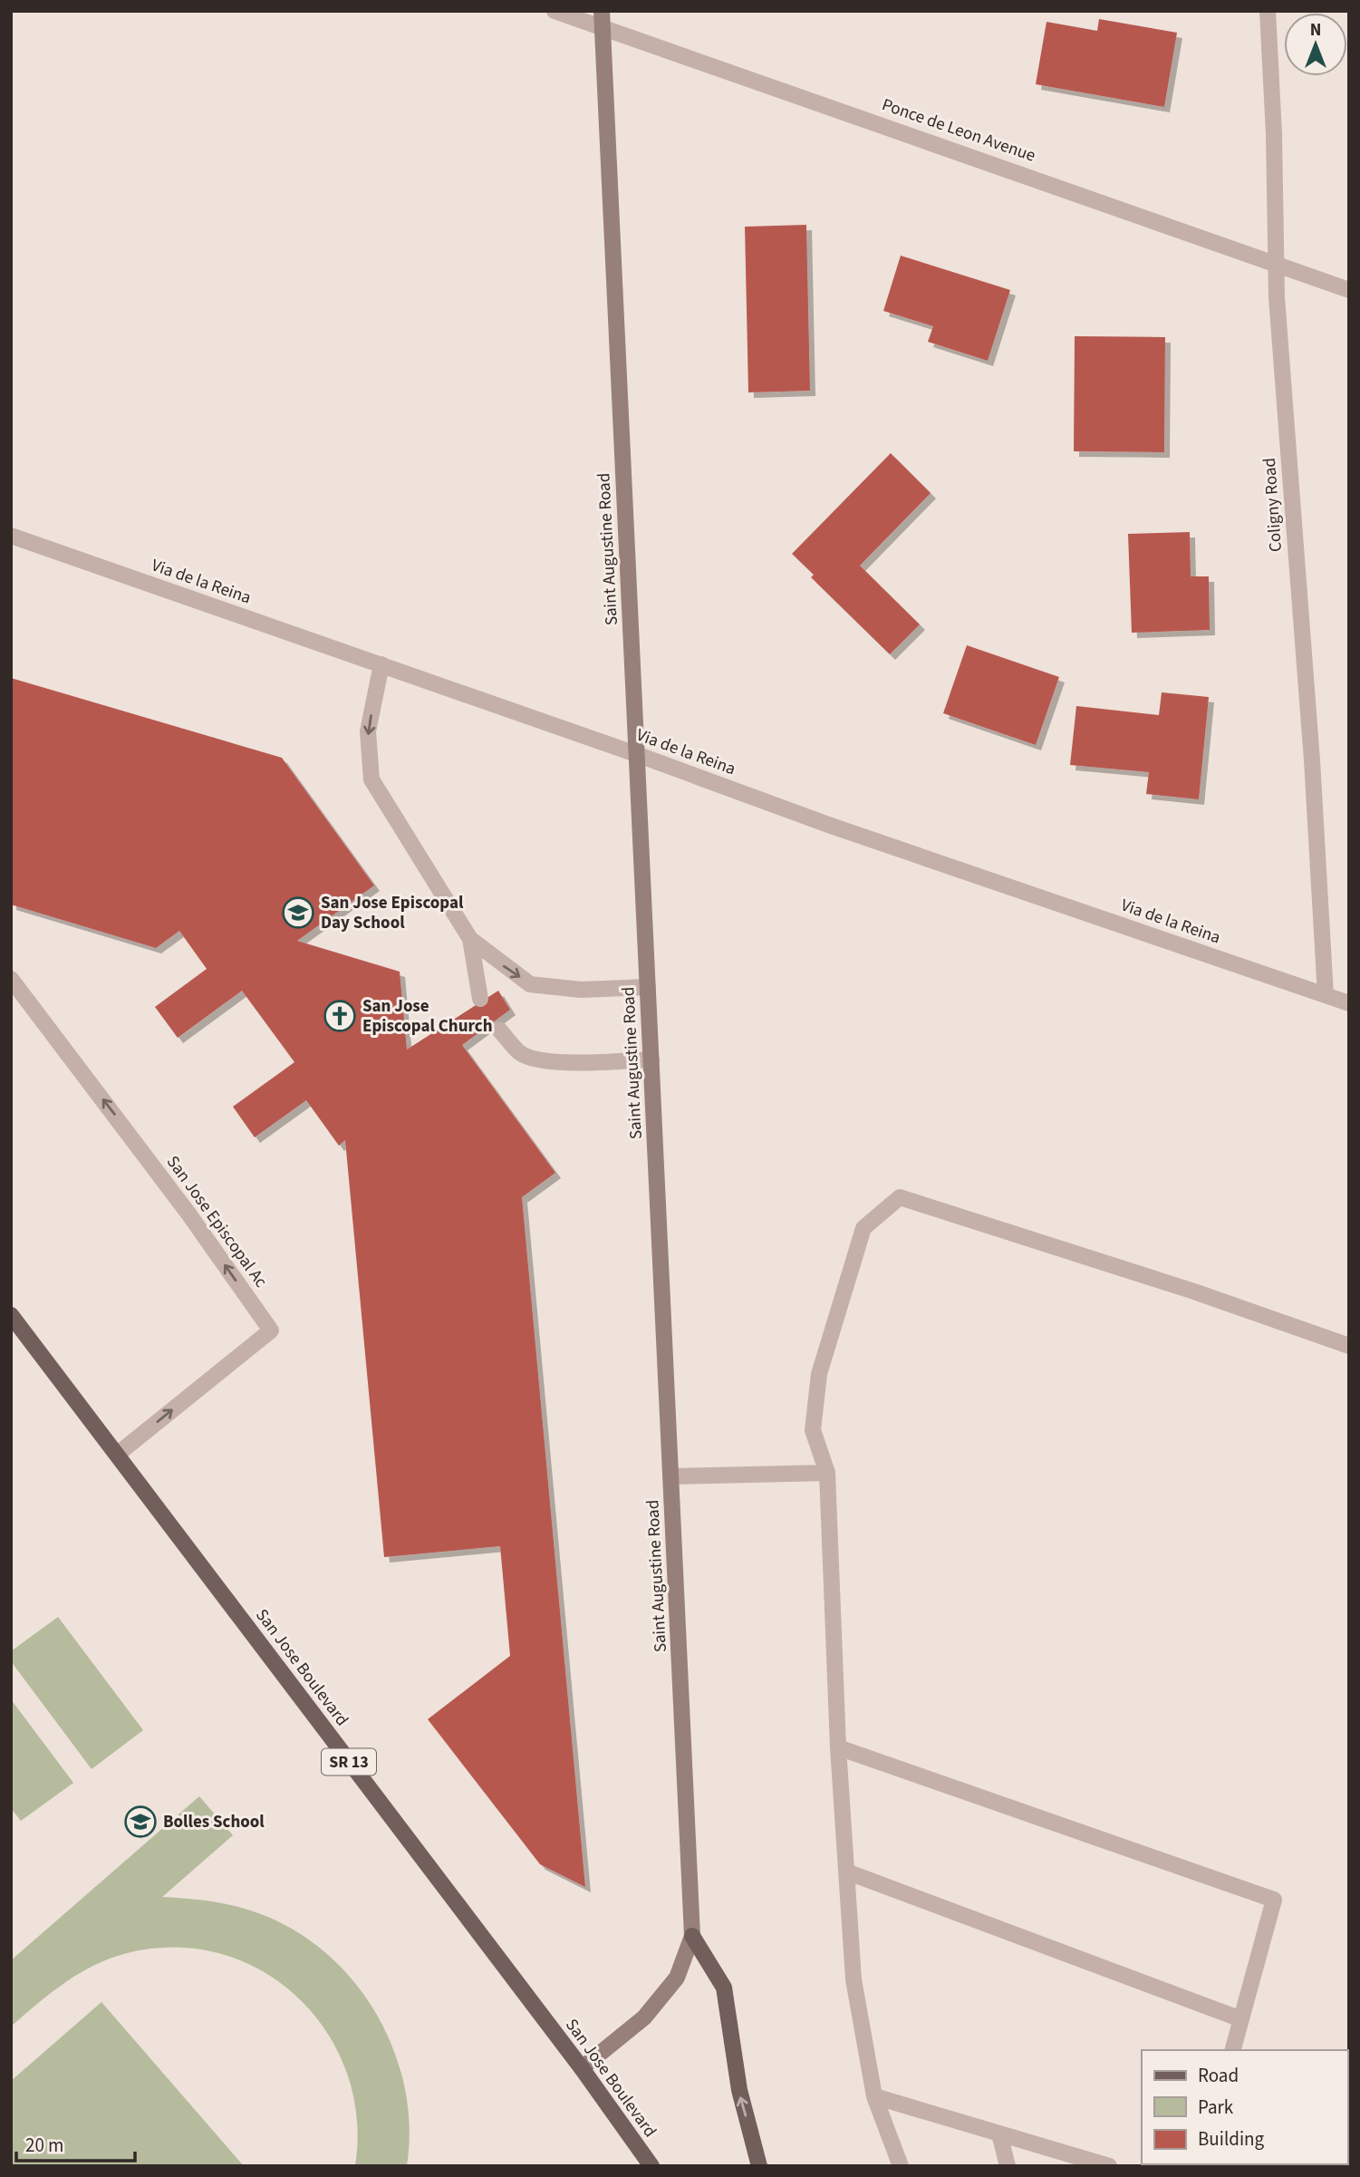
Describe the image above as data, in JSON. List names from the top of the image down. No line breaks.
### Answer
{"streets":{"main road":["Saint Augustine Road","San Jose Boulevard","SR 13"],"street":["Ponce de Leon Avenue","Coligny Road","Via de la Reina","San Jose Episcopal Ac"]},"crossings":[["Ponce de Leon Avenue","Coligny Road"],["Ponce de Leon Avenue","Saint Augustine Road"],["Coligny Road","Via de la Reina"],["Saint Augustine Road","Via de la Reina"],["Saint Augustine Road","San Jose Boulevard"],["San Jose Episcopal Ac","San Jose Boulevard"]],"places":{"school or university":["San Jose Episcopal Day School","Bolles School"],"church":["San Jose Episcopal Church"]},"legend":["Road","Park","Building"],"scale_bar":"20 m","north":"top"}
